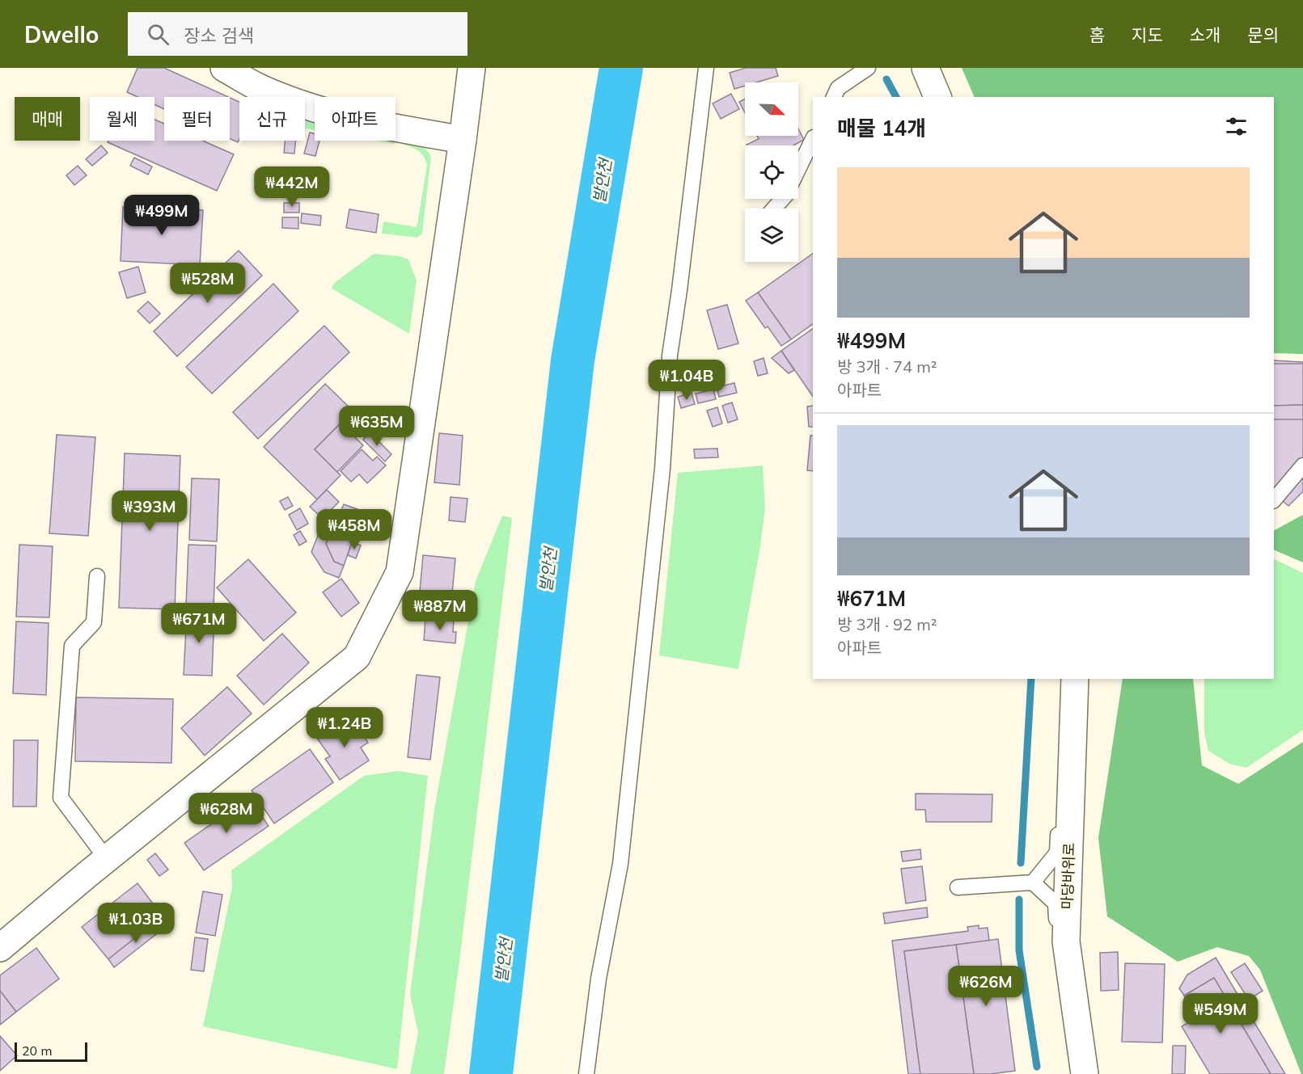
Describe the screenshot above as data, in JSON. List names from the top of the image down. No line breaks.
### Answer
{"streets":{"street":["마당바위로"]},"water":["발안천"],"scale_bar":"20 m","north":"bottom right","page":{"header":"Dwello","search":"장소 검색","nav":["홈","지도","소개","문의"],"chip":["매매","월세","필터","신규","아파트"],"heading":"매물 14개","list":[{"name":"₩499M","note":"방 3개 · 74 m² · 아파트"},{"name":"₩671M","note":"방 3개 · 92 m² · 아파트"}],"price":["₩442M","₩499M","₩528M","₩1.04B","₩635M","₩393M","₩458M","₩887M","₩671M","₩1.24B","₩628M","₩1.03B","₩626M","₩549M"],"scale":"20 m"}}
